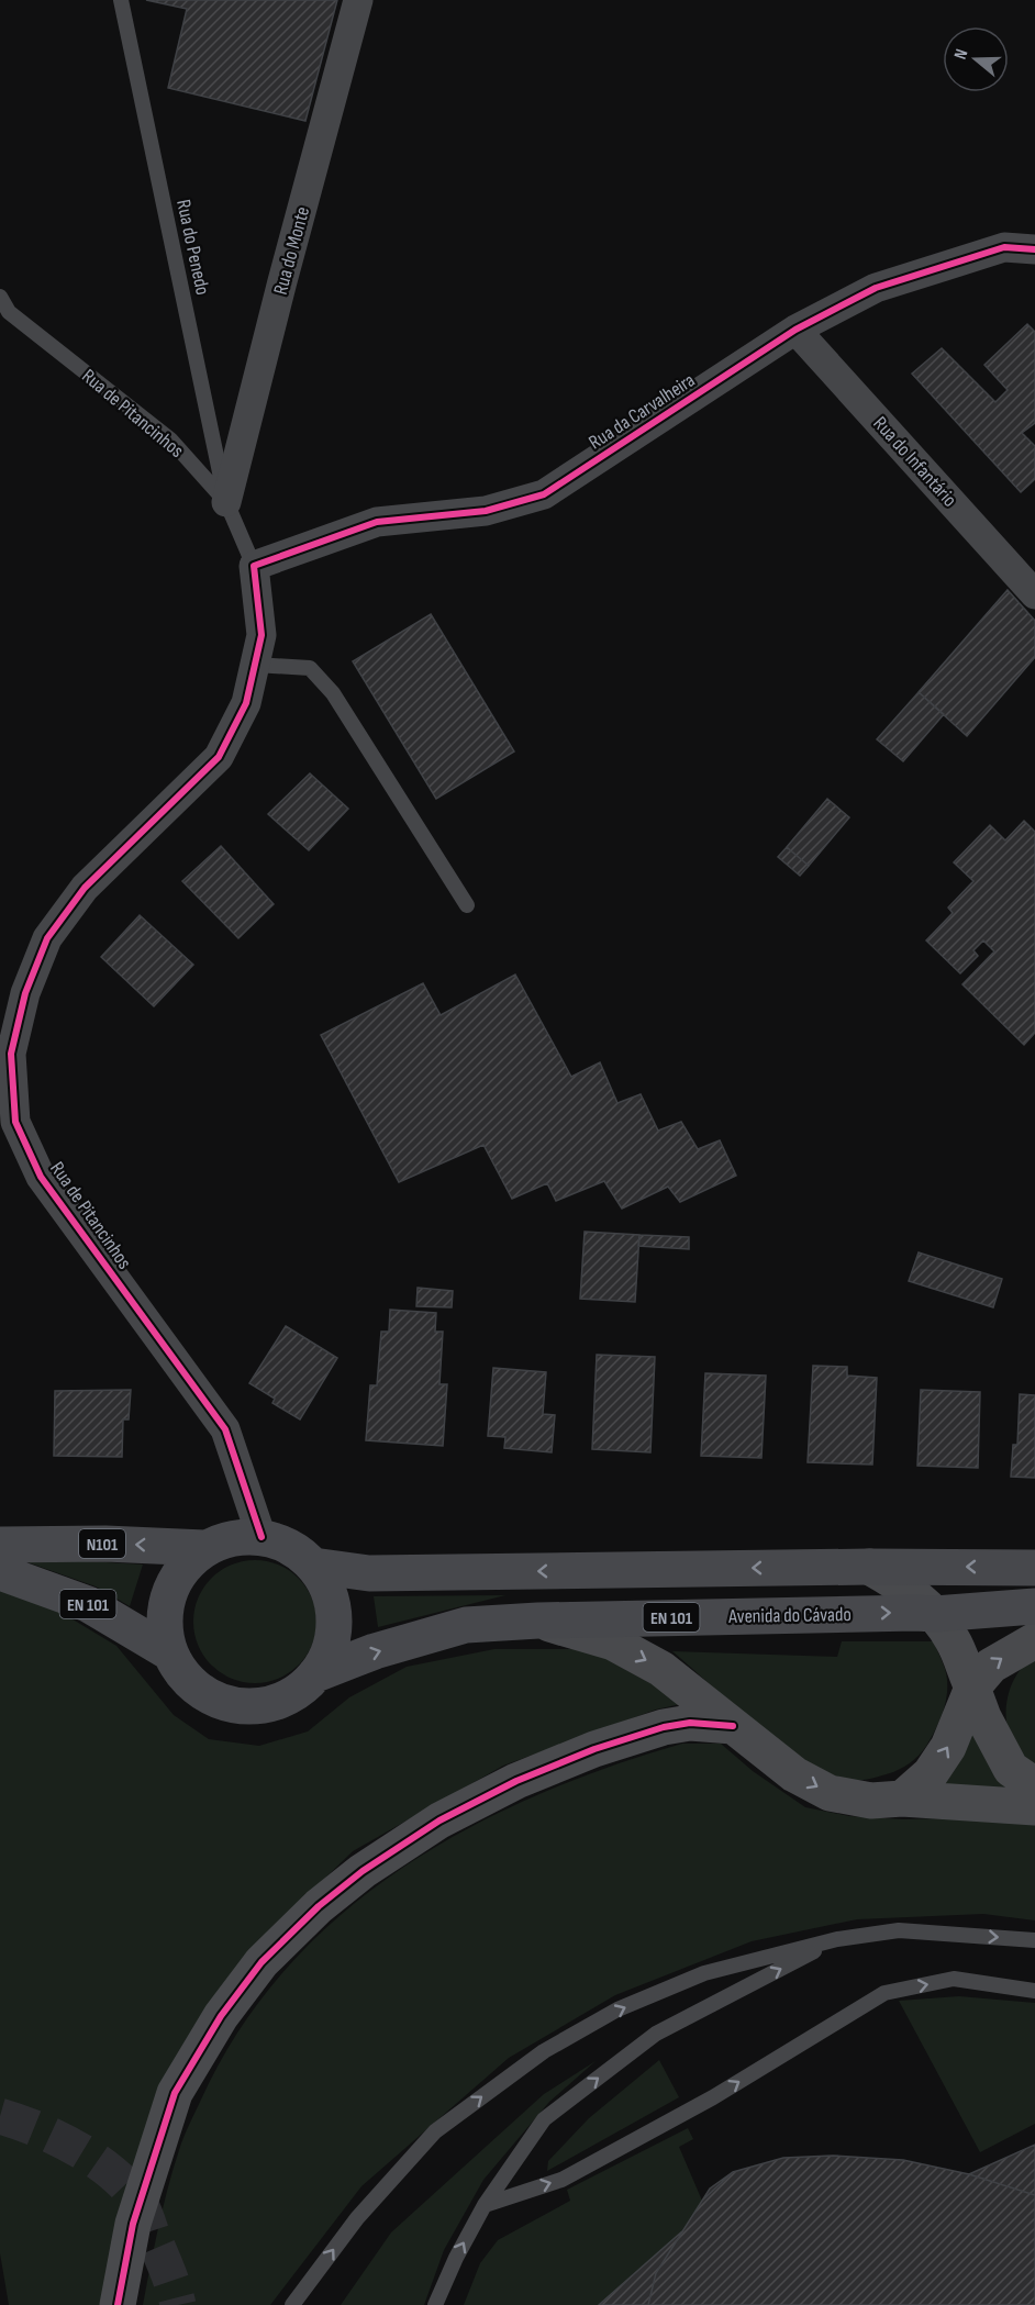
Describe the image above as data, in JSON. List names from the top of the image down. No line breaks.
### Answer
{"streets":{"main road":["N101","EN 101","Avenida do Cávado"],"street":["Rua do Monte","Rua da Carvalheira","Rua de Pitancinhos","Rua do Infantário"],"lane":["Rua do Penedo"]},"crossings":[["Rua do Penedo","Rua do Monte"],["Rua do Penedo","Rua de Pitancinhos"],["Rua do Monte","Rua de Pitancinhos"],["Rua da Carvalheira","Rua de Pitancinhos"],["Rua da Carvalheira","Rua do Infantário"],["Rua de Pitancinhos","Avenida do Cávado"]],"north":"left"}
